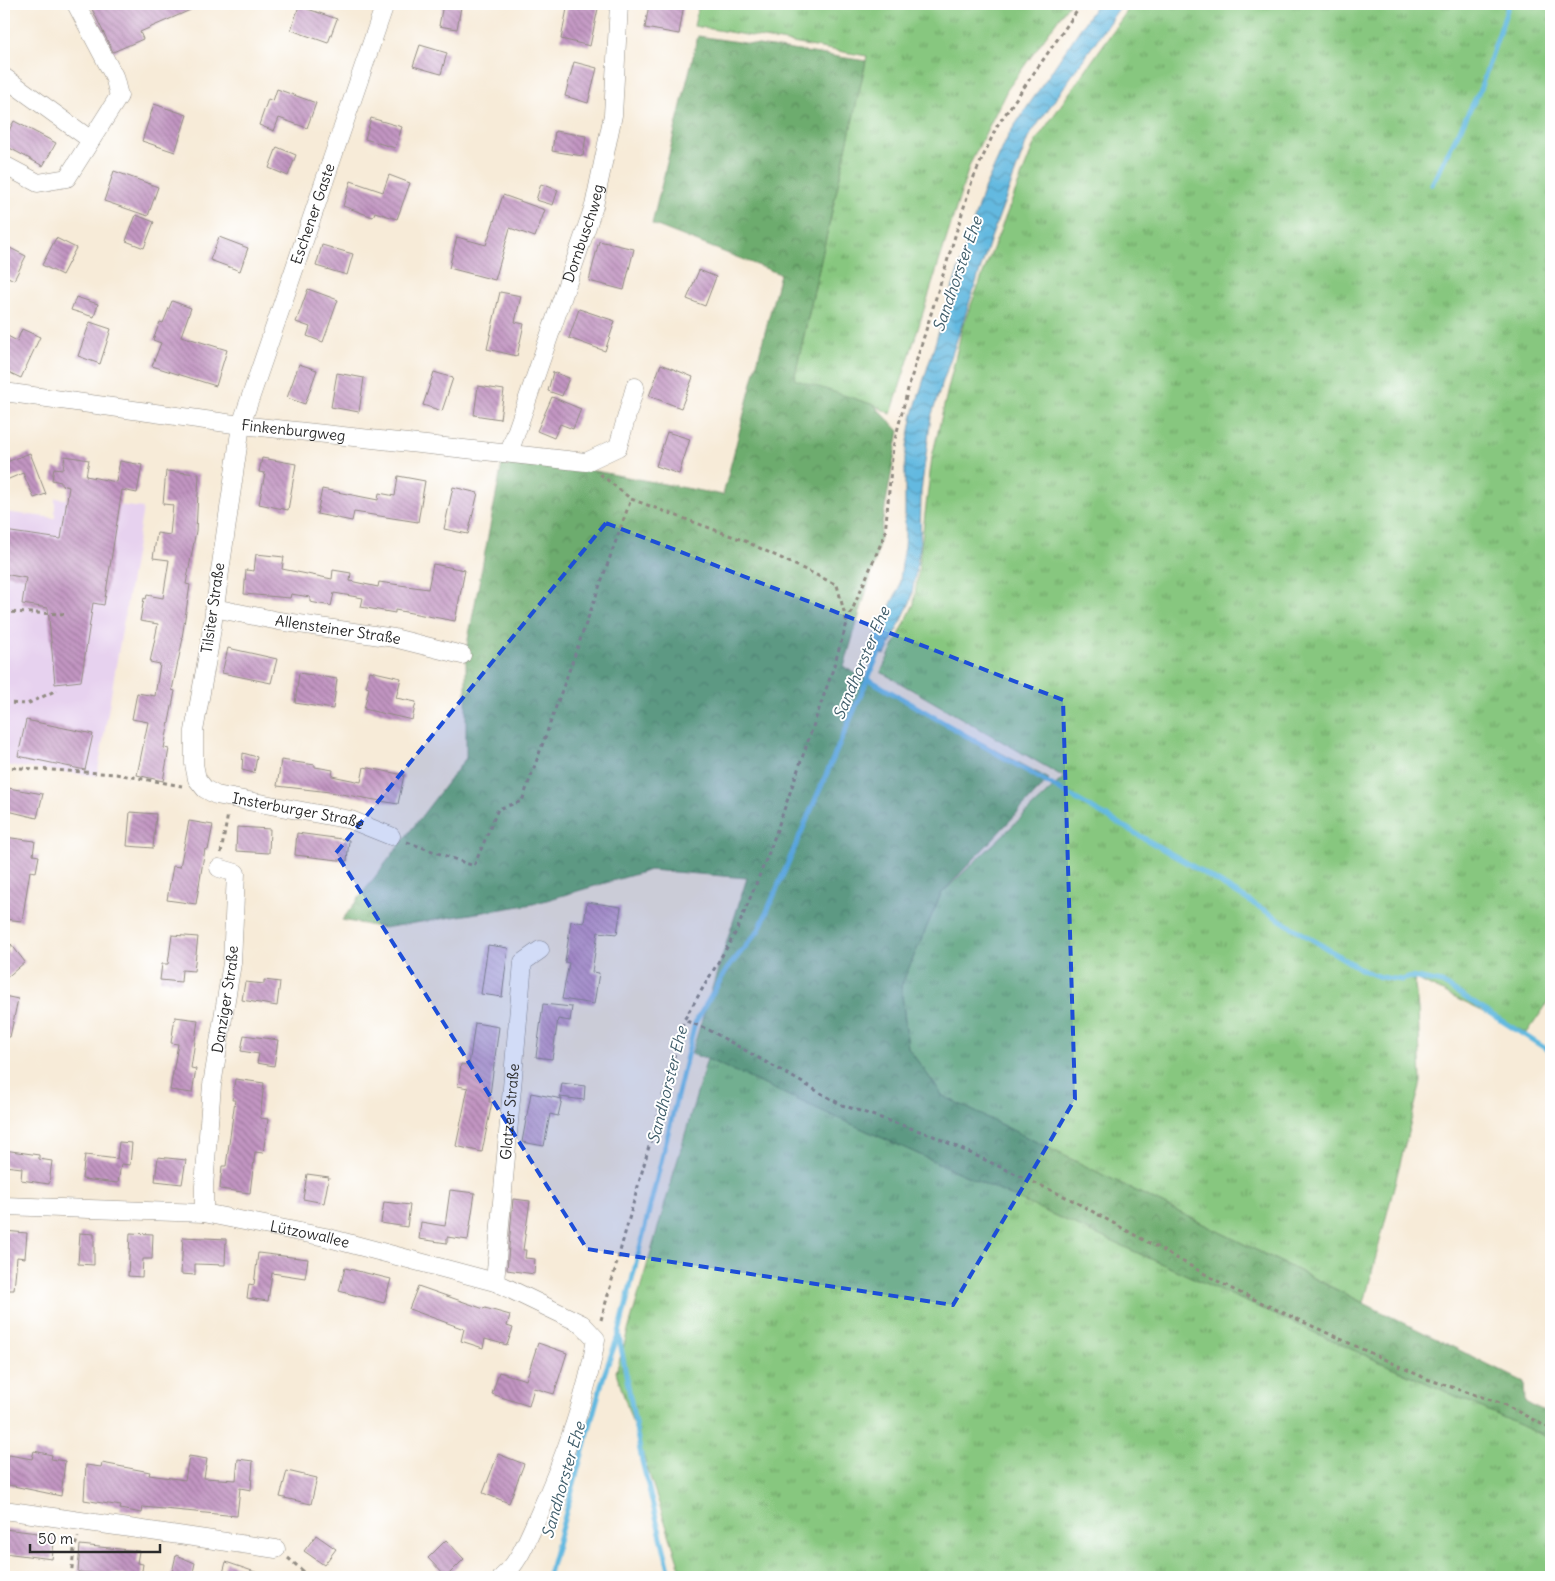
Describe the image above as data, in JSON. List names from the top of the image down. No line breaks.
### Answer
{"streets":{"street":["Eschener Gaste","Dornbuschweg","Finkenburgweg","Tilsiter Straße","Allensteiner Straße","Insterburger Straße","Danziger Straße","Glatzer Straße","Lützowallee"]},"crossings":[["Eschener Gaste","Finkenburgweg"],["Eschener Gaste","Tilsiter Straße"],["Dornbuschweg","Finkenburgweg"],["Finkenburgweg","Tilsiter Straße"],["Tilsiter Straße","Allensteiner Straße"],["Tilsiter Straße","Insterburger Straße"],["Danziger Straße","Lützowallee"],["Glatzer Straße","Lützowallee"]],"water":["Sandhorster Ehe"],"scale_bar":"50 m"}
